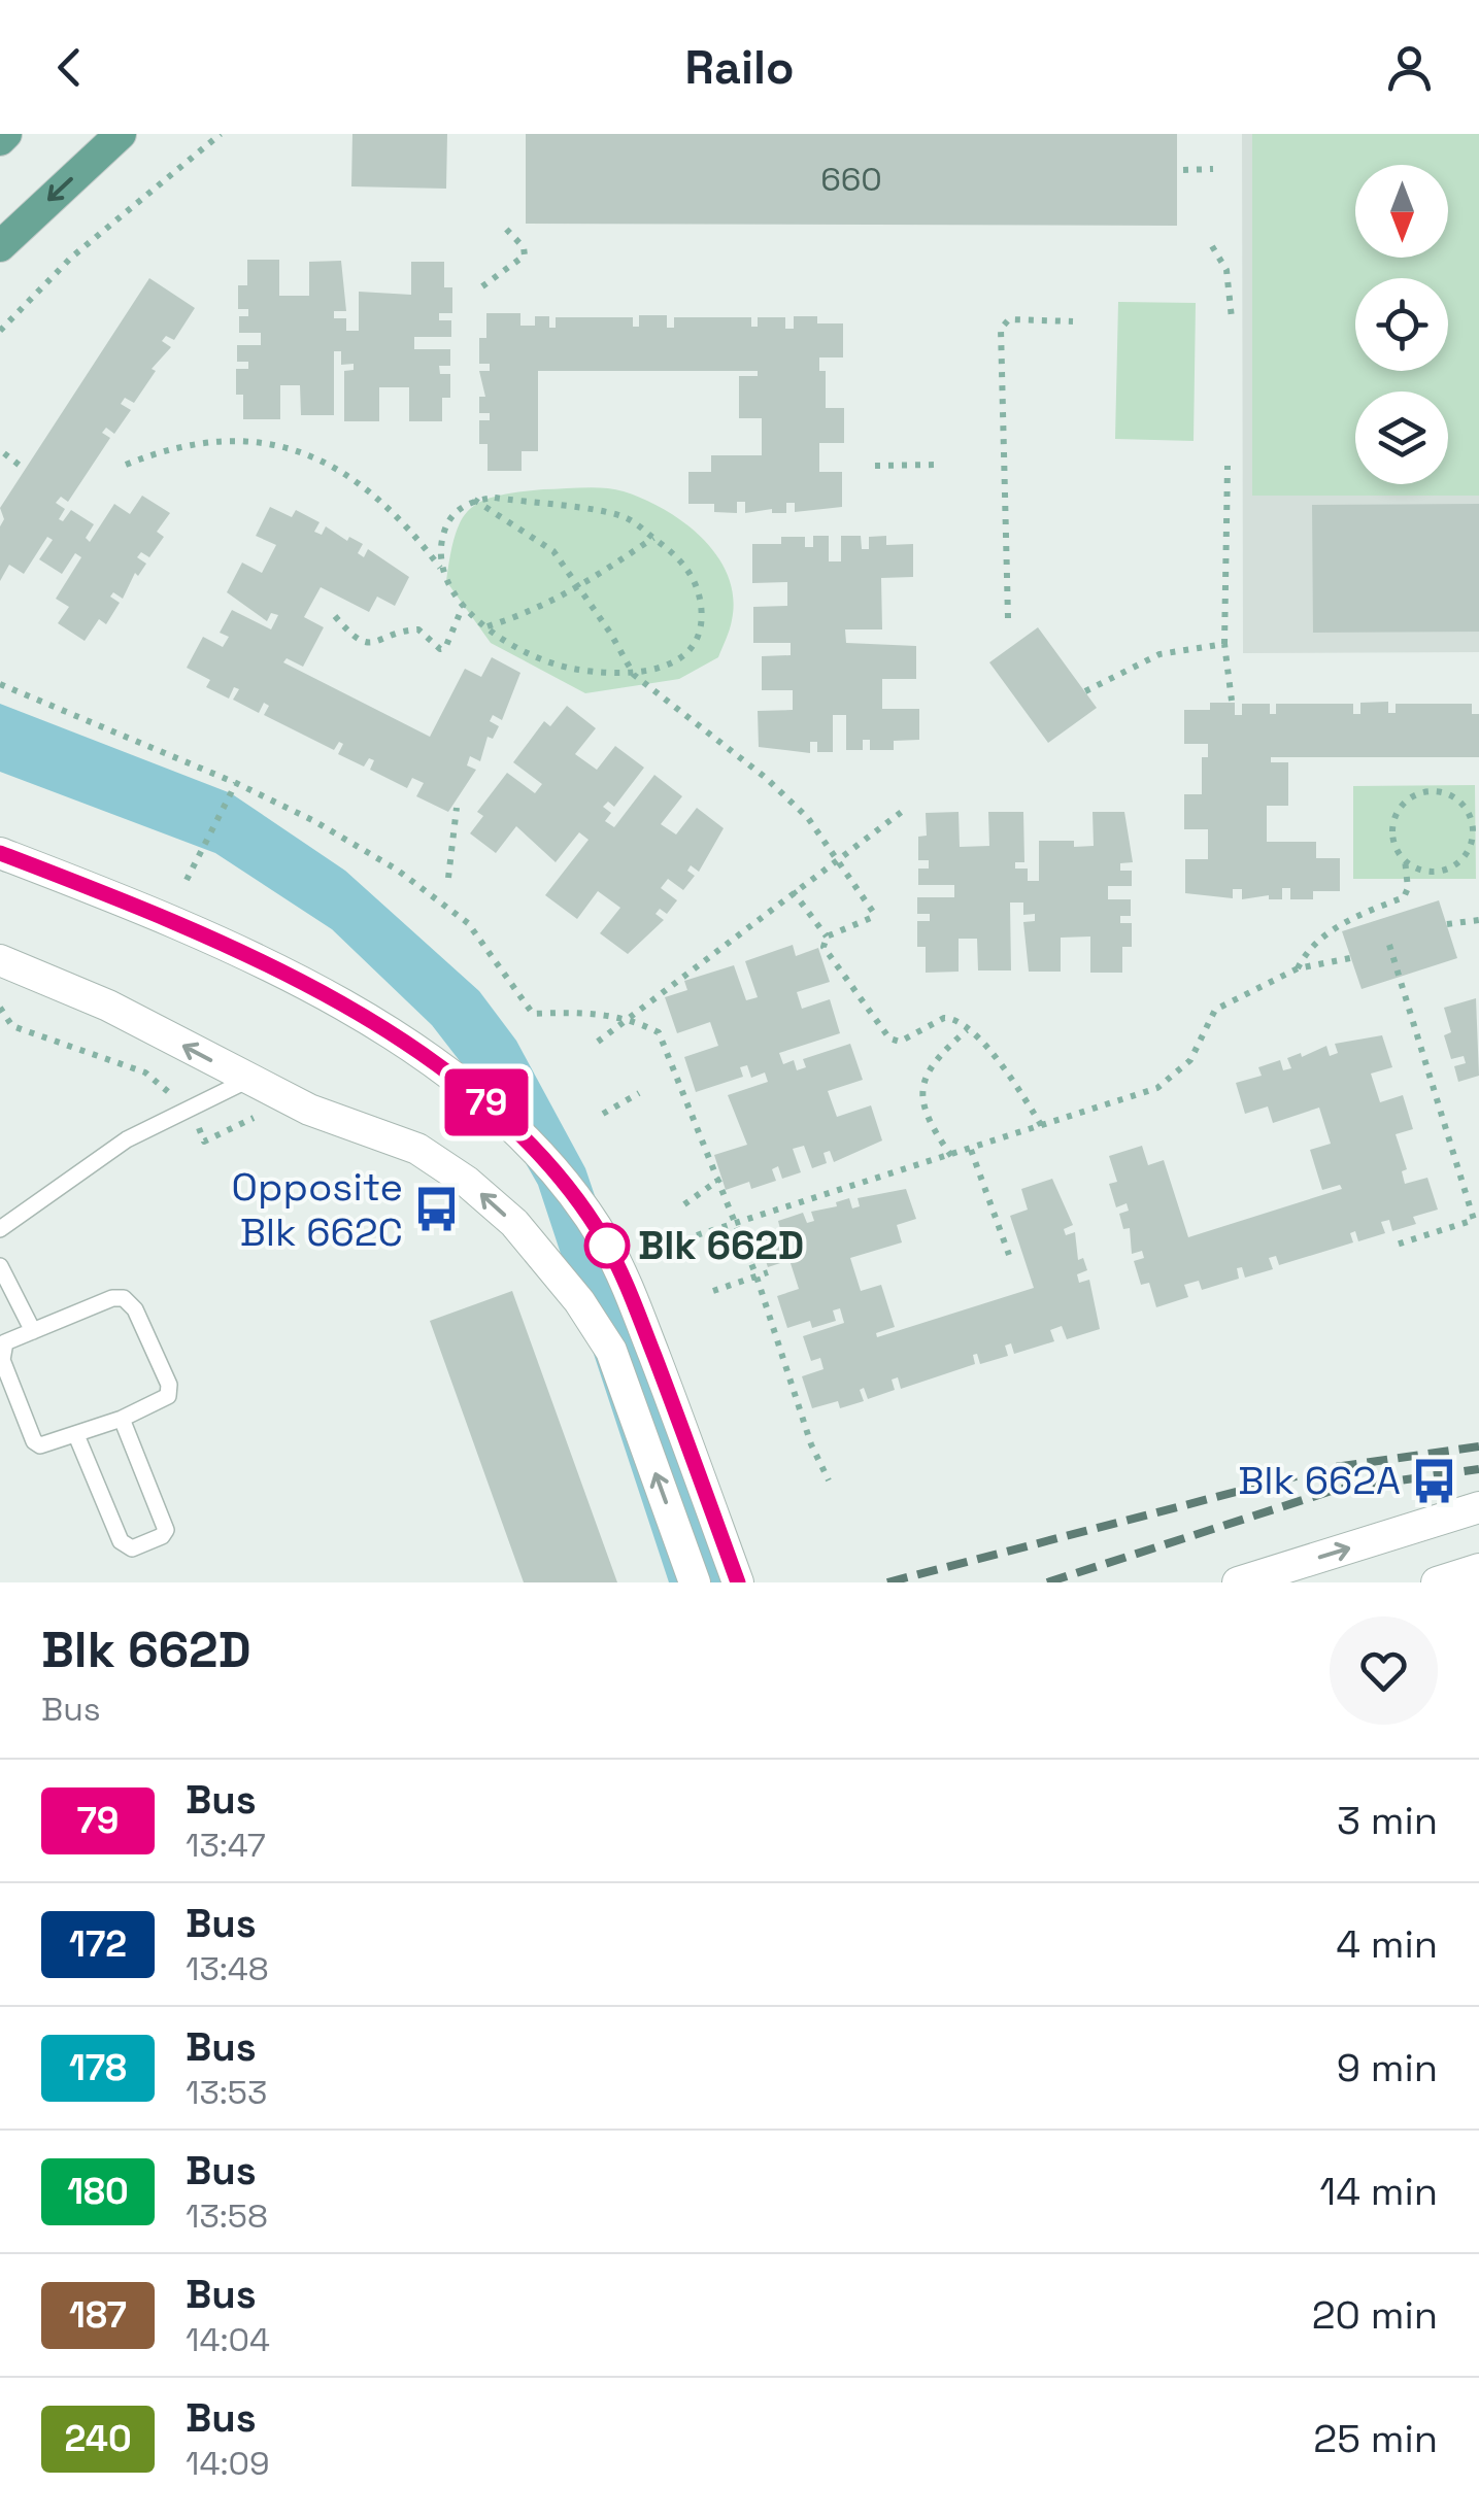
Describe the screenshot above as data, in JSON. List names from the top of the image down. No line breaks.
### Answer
{"places":{"bus stop":["Opposite Blk 662C","Blk 662A"],"other":["Blk 662D"]},"lines":["bus line 79"],"house_numbers":["660"],"north":"bottom","page":{"header":"Railo","on_map":"79","heading":["Blk 662D","Bus"],"list":[{"mark":"79","name":"Bus","note":"13:47","value":"3 min"},{"mark":"172","name":"Bus","note":"13:48","value":"4 min"},{"mark":"178","name":"Bus","note":"13:53","value":"9 min"},{"mark":"180","name":"Bus","note":"13:58","value":"14 min"},{"mark":"187","name":"Bus","note":"14:04","value":"20 min"},{"mark":"240","name":"Bus","note":"14:09","value":"25 min"}]}}
